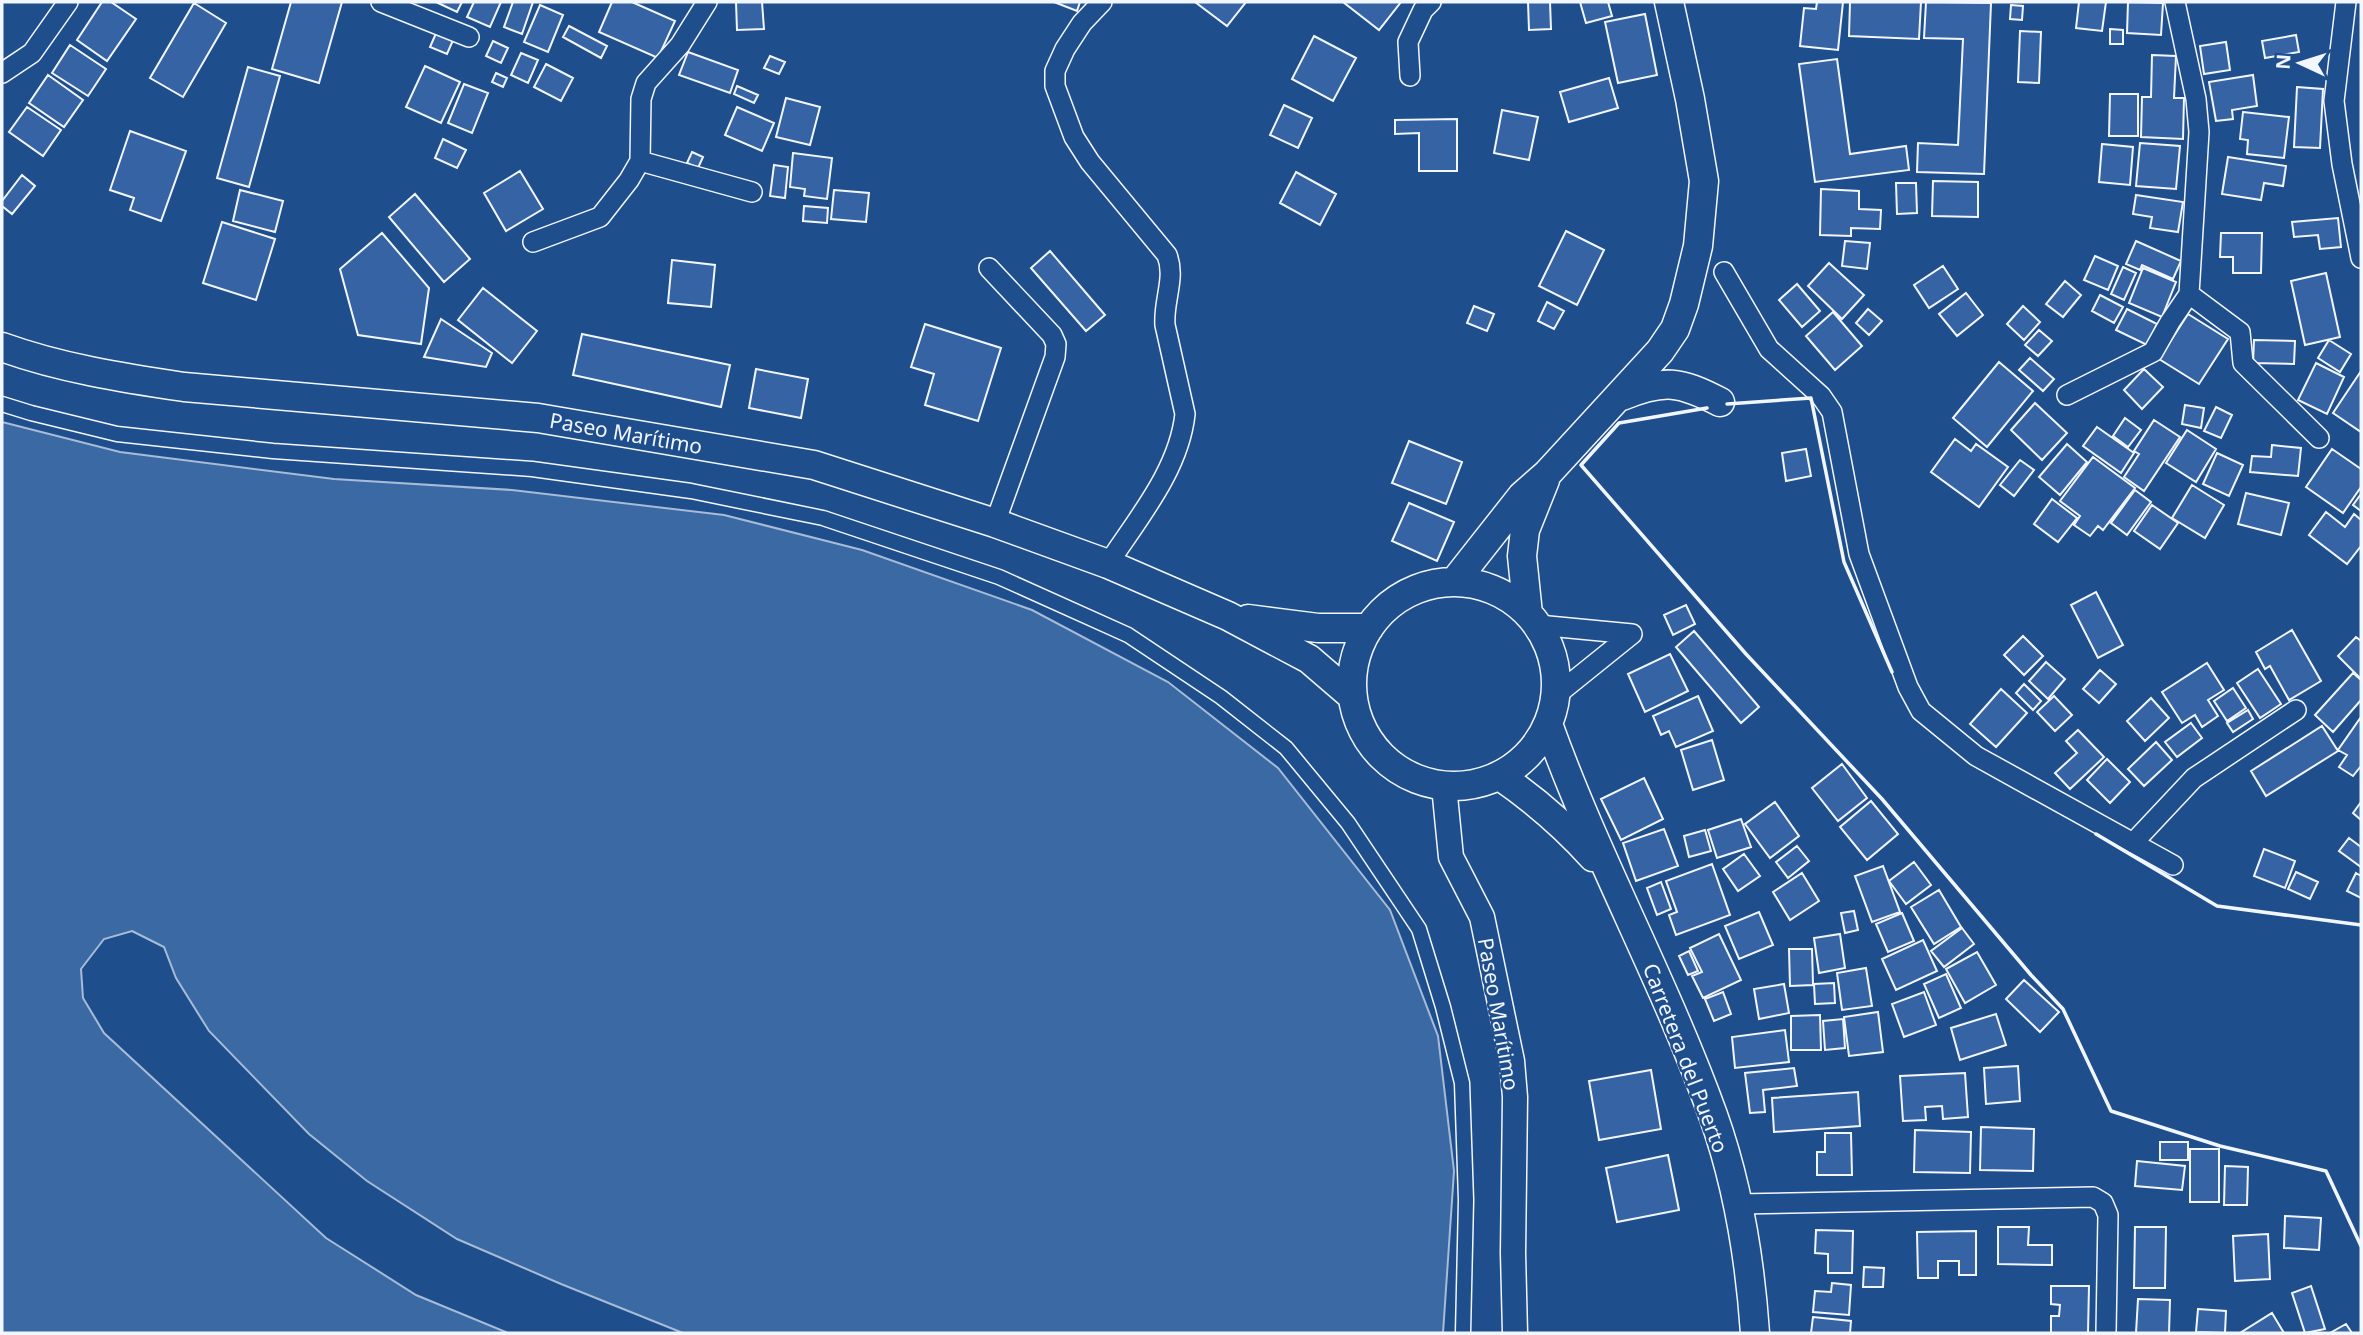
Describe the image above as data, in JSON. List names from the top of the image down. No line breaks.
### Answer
{"streets":{"main road":["Paseo Marítimo","Carretera del Puerto"]},"crossings":[["Paseo Marítimo","Carretera del Puerto"]],"north":"left"}
